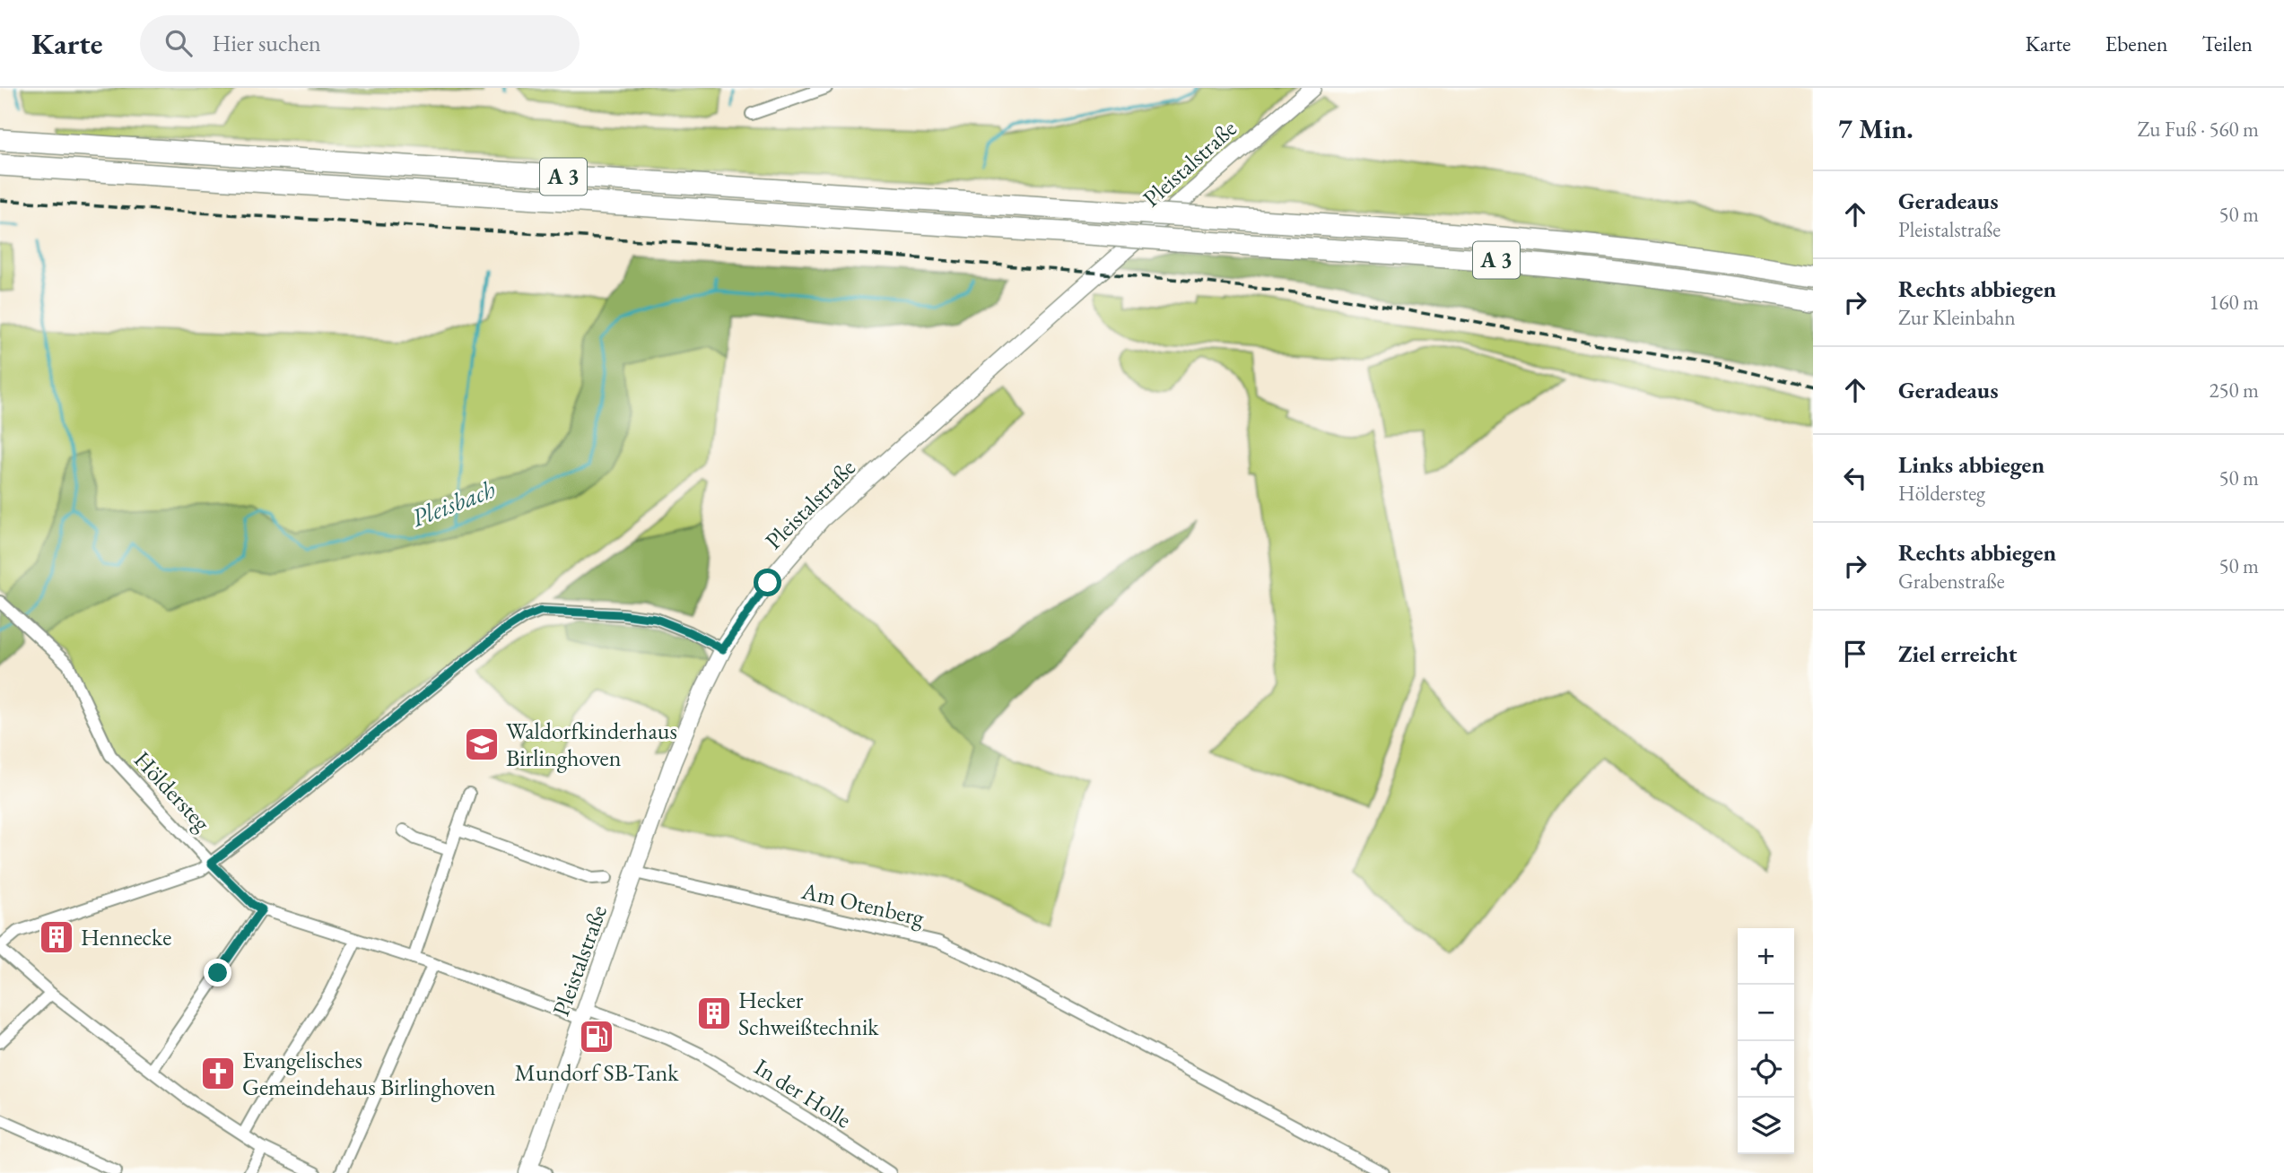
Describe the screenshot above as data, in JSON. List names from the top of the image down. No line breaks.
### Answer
{"streets":{"highway":["A 3"],"main road":["Pleistalstraße"],"street":["Höldersteg","Am Otenberg","In der Holle"]},"crossings":[["Pleistalstraße","Höldersteg"],["Pleistalstraße","Am Otenberg"],["Pleistalstraße","In der Holle"],["Höldersteg","In der Holle"]],"water":["Pleisbach"],"places":{"school or university":["Waldorfkinderhaus Birlinghoven"],"building":["Hennecke","Hecker Schweißtechnik"],"fuel station":["Mundorf SB-Tank"],"church":["Evangelisches Gemeindehaus Birlinghoven"]},"page":{"header":"Karte","search":"Hier suchen","nav":["Karte","Ebenen","Teilen"],"heading":["7 Min.","Zu Fuß · 560 m"],"list":[["Geradeaus","Pleistalstraße","50 m"],["Rechts abbiegen","Zur Kleinbahn","160 m"],["Geradeaus","250 m"],["Links abbiegen","Höldersteg","50 m"],["Rechts abbiegen","Grabenstraße","50 m"],"Ziel erreicht"],"map_buttons":["+","−"]}}
